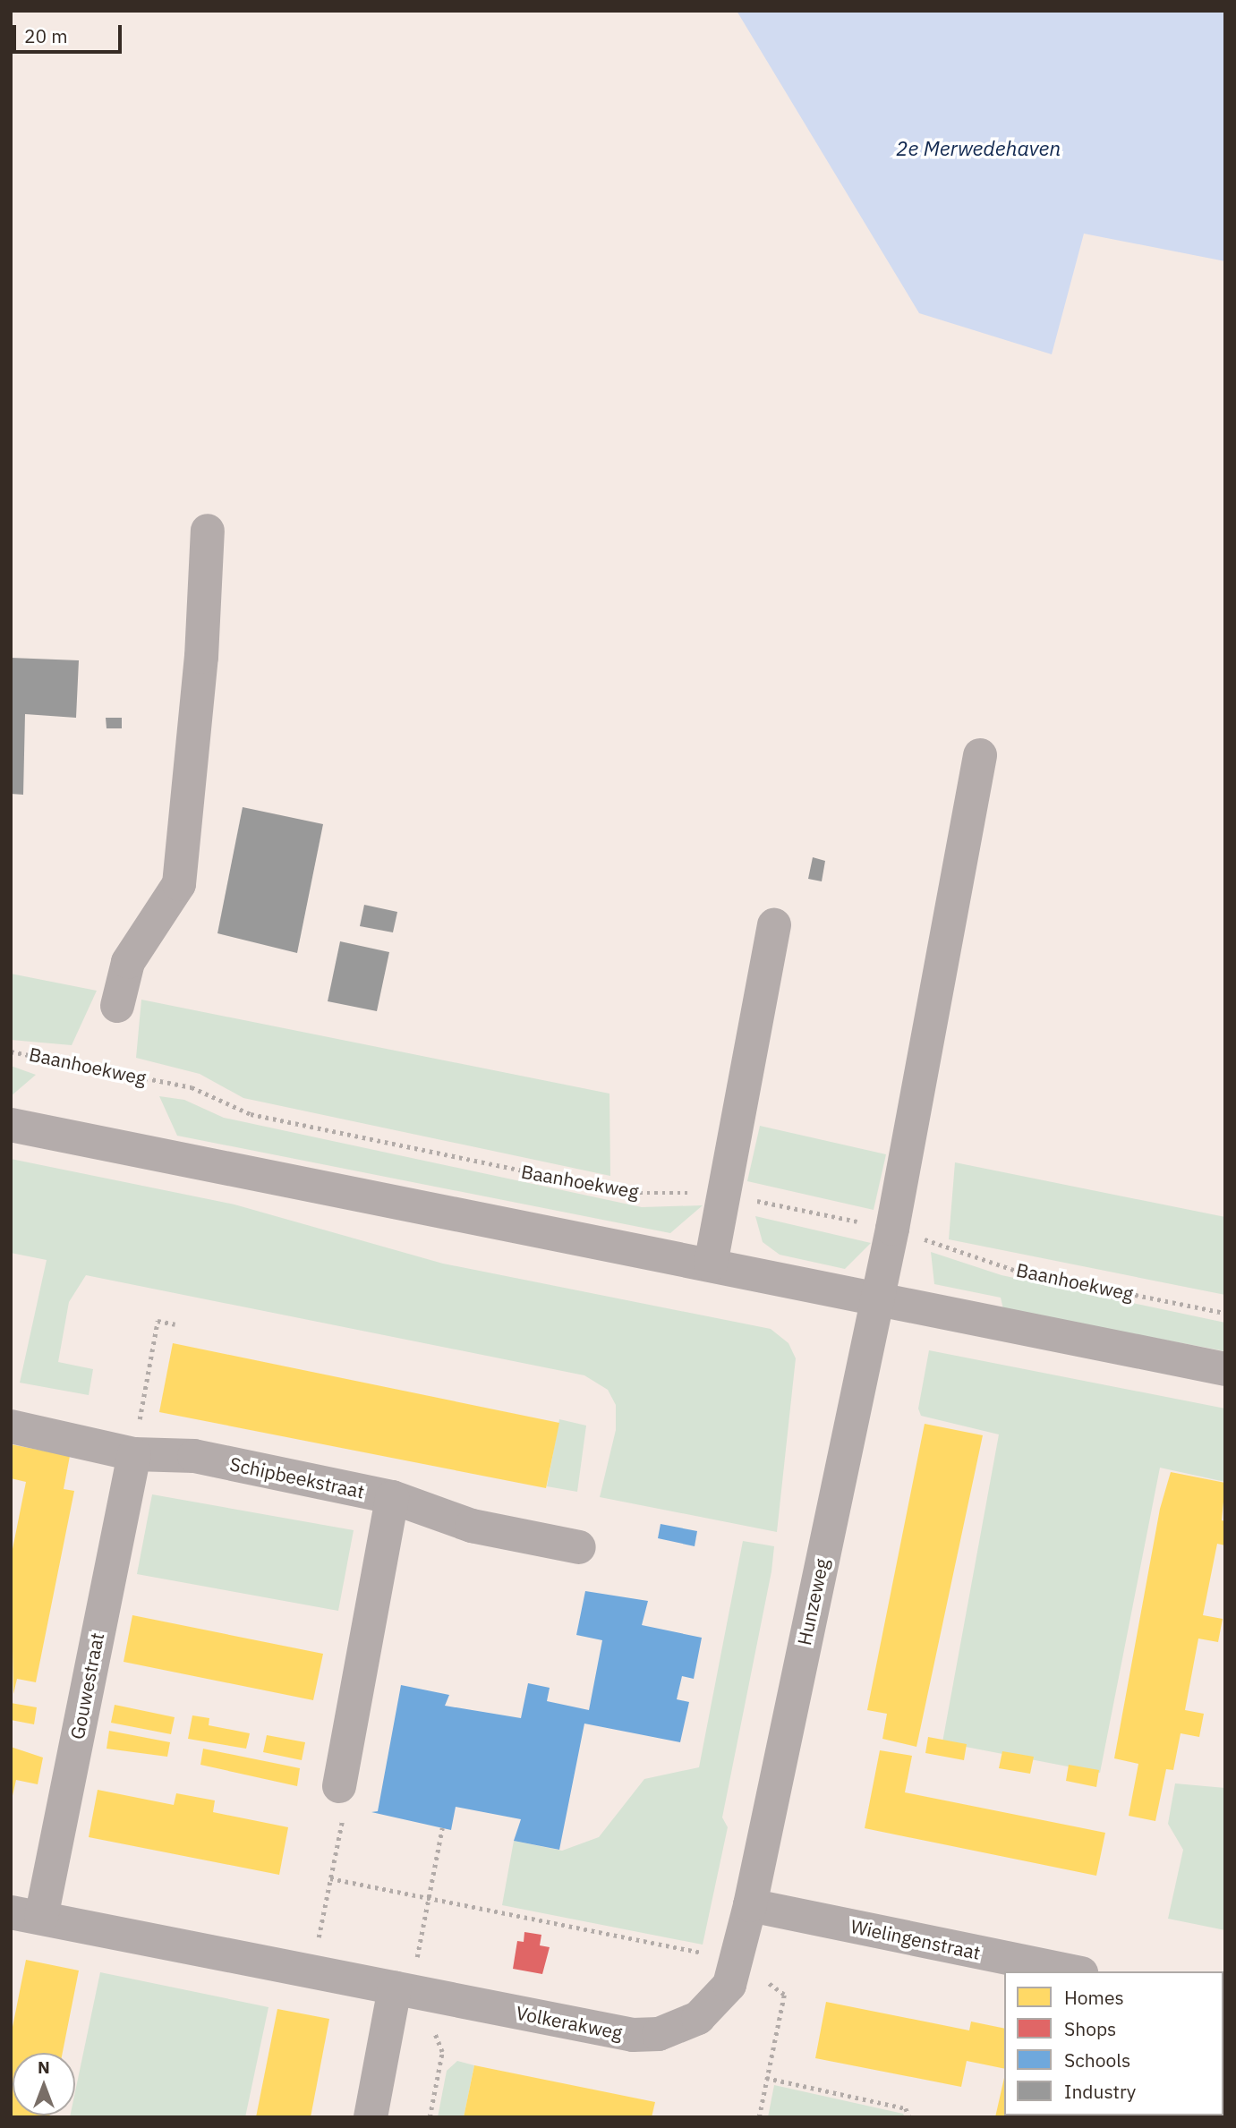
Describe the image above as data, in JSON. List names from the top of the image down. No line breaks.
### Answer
{"streets":{"street":["Schipbeekstraat","Hunzeweg","Gouwestraat","Wielingenstraat","Volkerakweg"],"path":["Baanhoekweg"]},"crossings":[["Baanhoekweg","Hunzeweg"],["Schipbeekstraat","Gouwestraat"],["Hunzeweg","Wielingenstraat"],["Hunzeweg","Volkerakweg"],["Gouwestraat","Volkerakweg"],["Wielingenstraat","Volkerakweg"]],"water":["2e Merwedehaven"],"legend":["Homes","Shops","Schools","Industry"],"scale_bar":"20 m","north":"top"}
